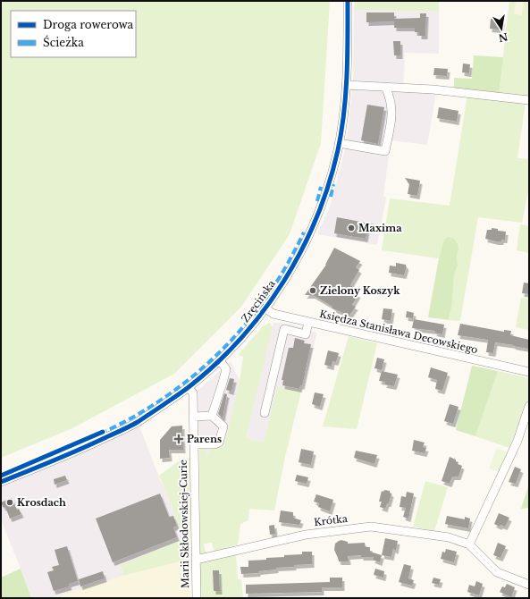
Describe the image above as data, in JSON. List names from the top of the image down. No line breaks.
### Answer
{"streets":{"street":["Zręcińska","Księdza Stanisława Decowskiego","Krótka","Marii Skłodowskiej-Curie"]},"crossings":[["Zręcińska","Księdza Stanisława Decowskiego"],["Zręcińska","Marii Skłodowskiej-Curie"],["Krótka","Marii Skłodowskiej-Curie"]],"places":{"other":["Maxima","Zielony Koszyk","Krosdach"],"health":["Parens"]},"legend":["Droga rowerowa","Ścieżka"],"north":"bottom"}
